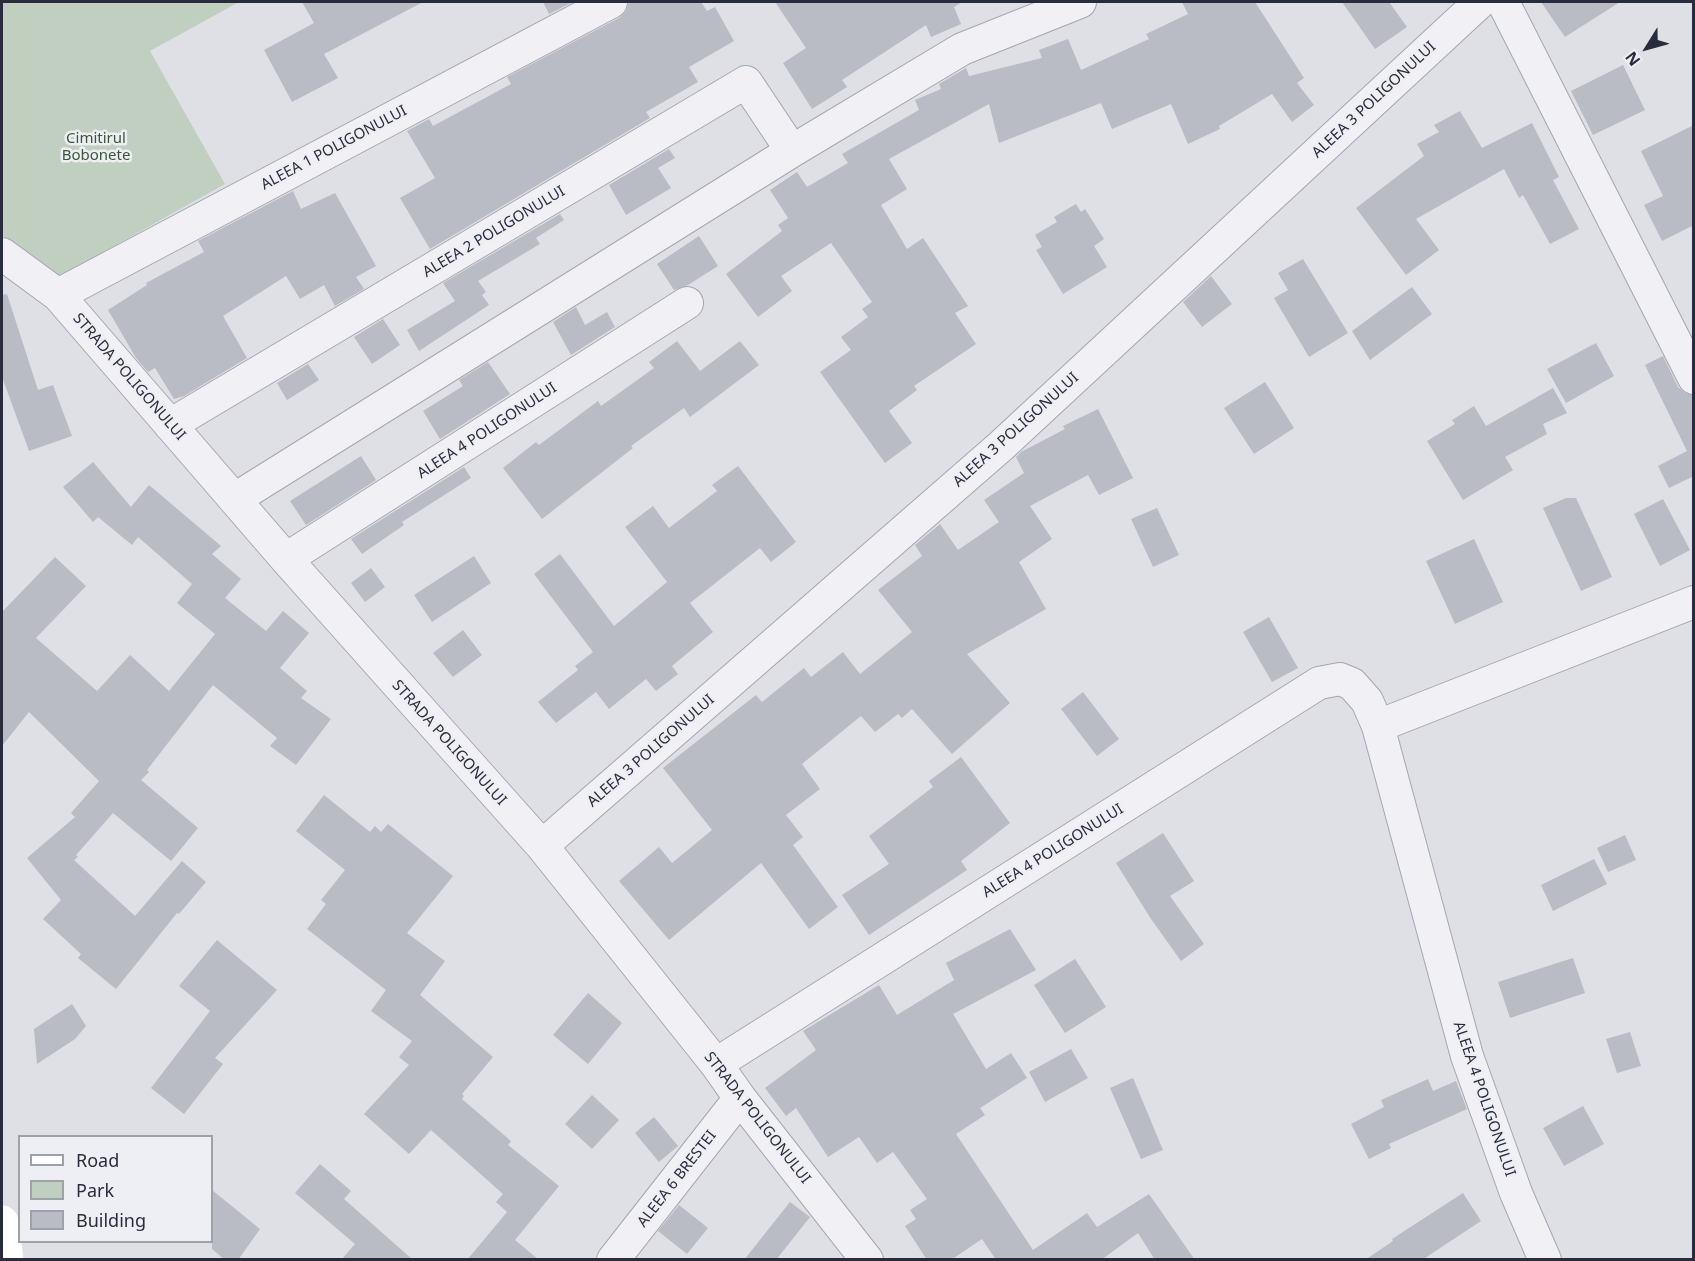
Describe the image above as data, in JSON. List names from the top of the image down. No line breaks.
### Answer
{"streets":{"street":["ALEEA 3 POLIGONULUI","ALEEA 1 POLIGONULUI","ALEEA 2 POLIGONULUI","STRADA POLIGONULUI","ALEEA 4 POLIGONULUI","ALEEA 6 BRESTEI"]},"crossings":[["ALEEA 3 POLIGONULUI","STRADA POLIGONULUI"],["ALEEA 1 POLIGONULUI","STRADA POLIGONULUI"],["ALEEA 2 POLIGONULUI","STRADA POLIGONULUI"],["STRADA POLIGONULUI","ALEEA 4 POLIGONULUI"],["STRADA POLIGONULUI","ALEEA 6 BRESTEI"]],"parks":["Cimitirul Bobonete"],"legend":["Road","Park","Building"],"north":"bottom left"}
